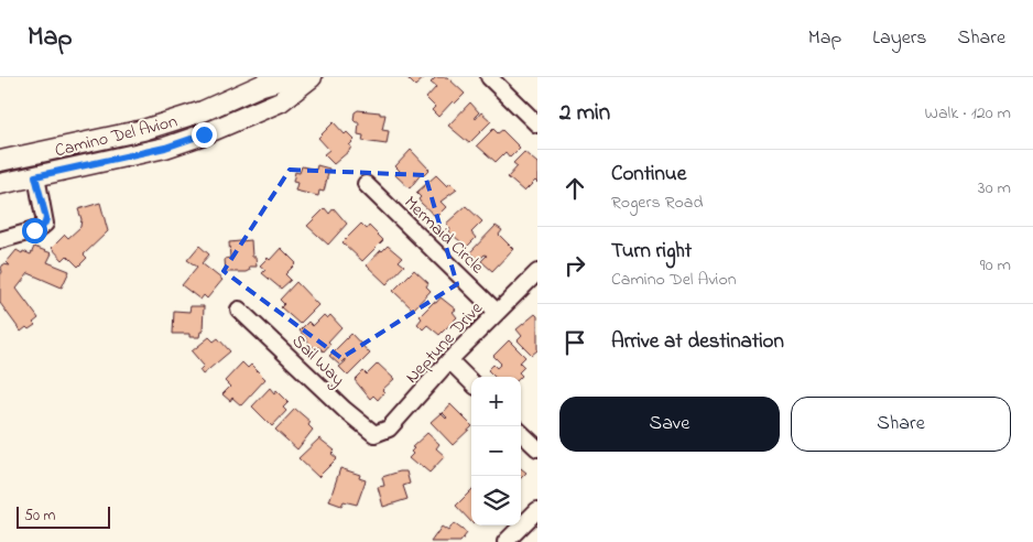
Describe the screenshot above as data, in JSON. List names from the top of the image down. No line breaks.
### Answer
{"streets":{"main road":["Camino Del Avion"],"street":["Mermaid Circle","Neptune Drive","Sail Way"]},"crossings":[["Mermaid Circle","Neptune Drive"],["Neptune Drive","Sail Way"]],"scale_bar":"50 m","page":{"header":"Map","nav":["Map","Layers","Share"],"heading":["2 min","Walk · 120 m"],"list":[["Continue","Rogers Road","30 m"],["Turn right","Camino Del Avion","90 m"],"Arrive at destination"],"map_buttons":["+","−"],"buttons":["Save","Share"],"scale":"50 m"}}
